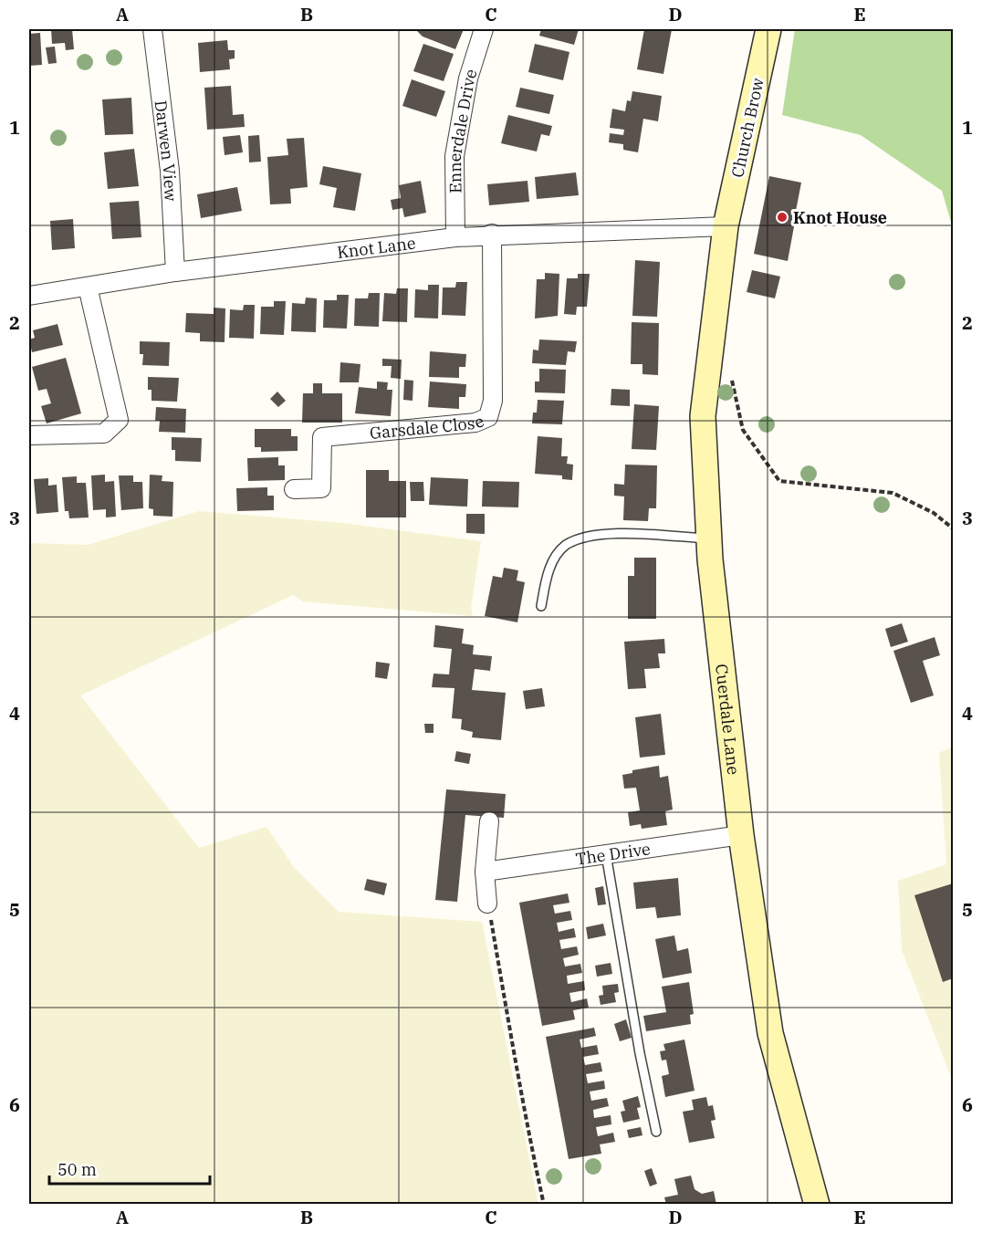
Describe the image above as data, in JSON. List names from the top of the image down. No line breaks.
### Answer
{"streets":{"main road":["Church Brow","Cuerdale Lane"],"street":["Ennerdale Drive","Darwen View","Knot Lane","Garsdale Close","The Drive"]},"crossings":[["Church Brow","Knot Lane"],["Church Brow","Cuerdale Lane"],["Ennerdale Drive","Knot Lane"],["Darwen View","Knot Lane"],["Knot Lane","Garsdale Close"],["Knot Lane","Cuerdale Lane"],["Cuerdale Lane","The Drive"]],"places":["Knot House"],"scale_bar":"50 m","grid":{"columns":["A","B","C","D","E"],"rows":["1","2","3","4","5","6"]}}
